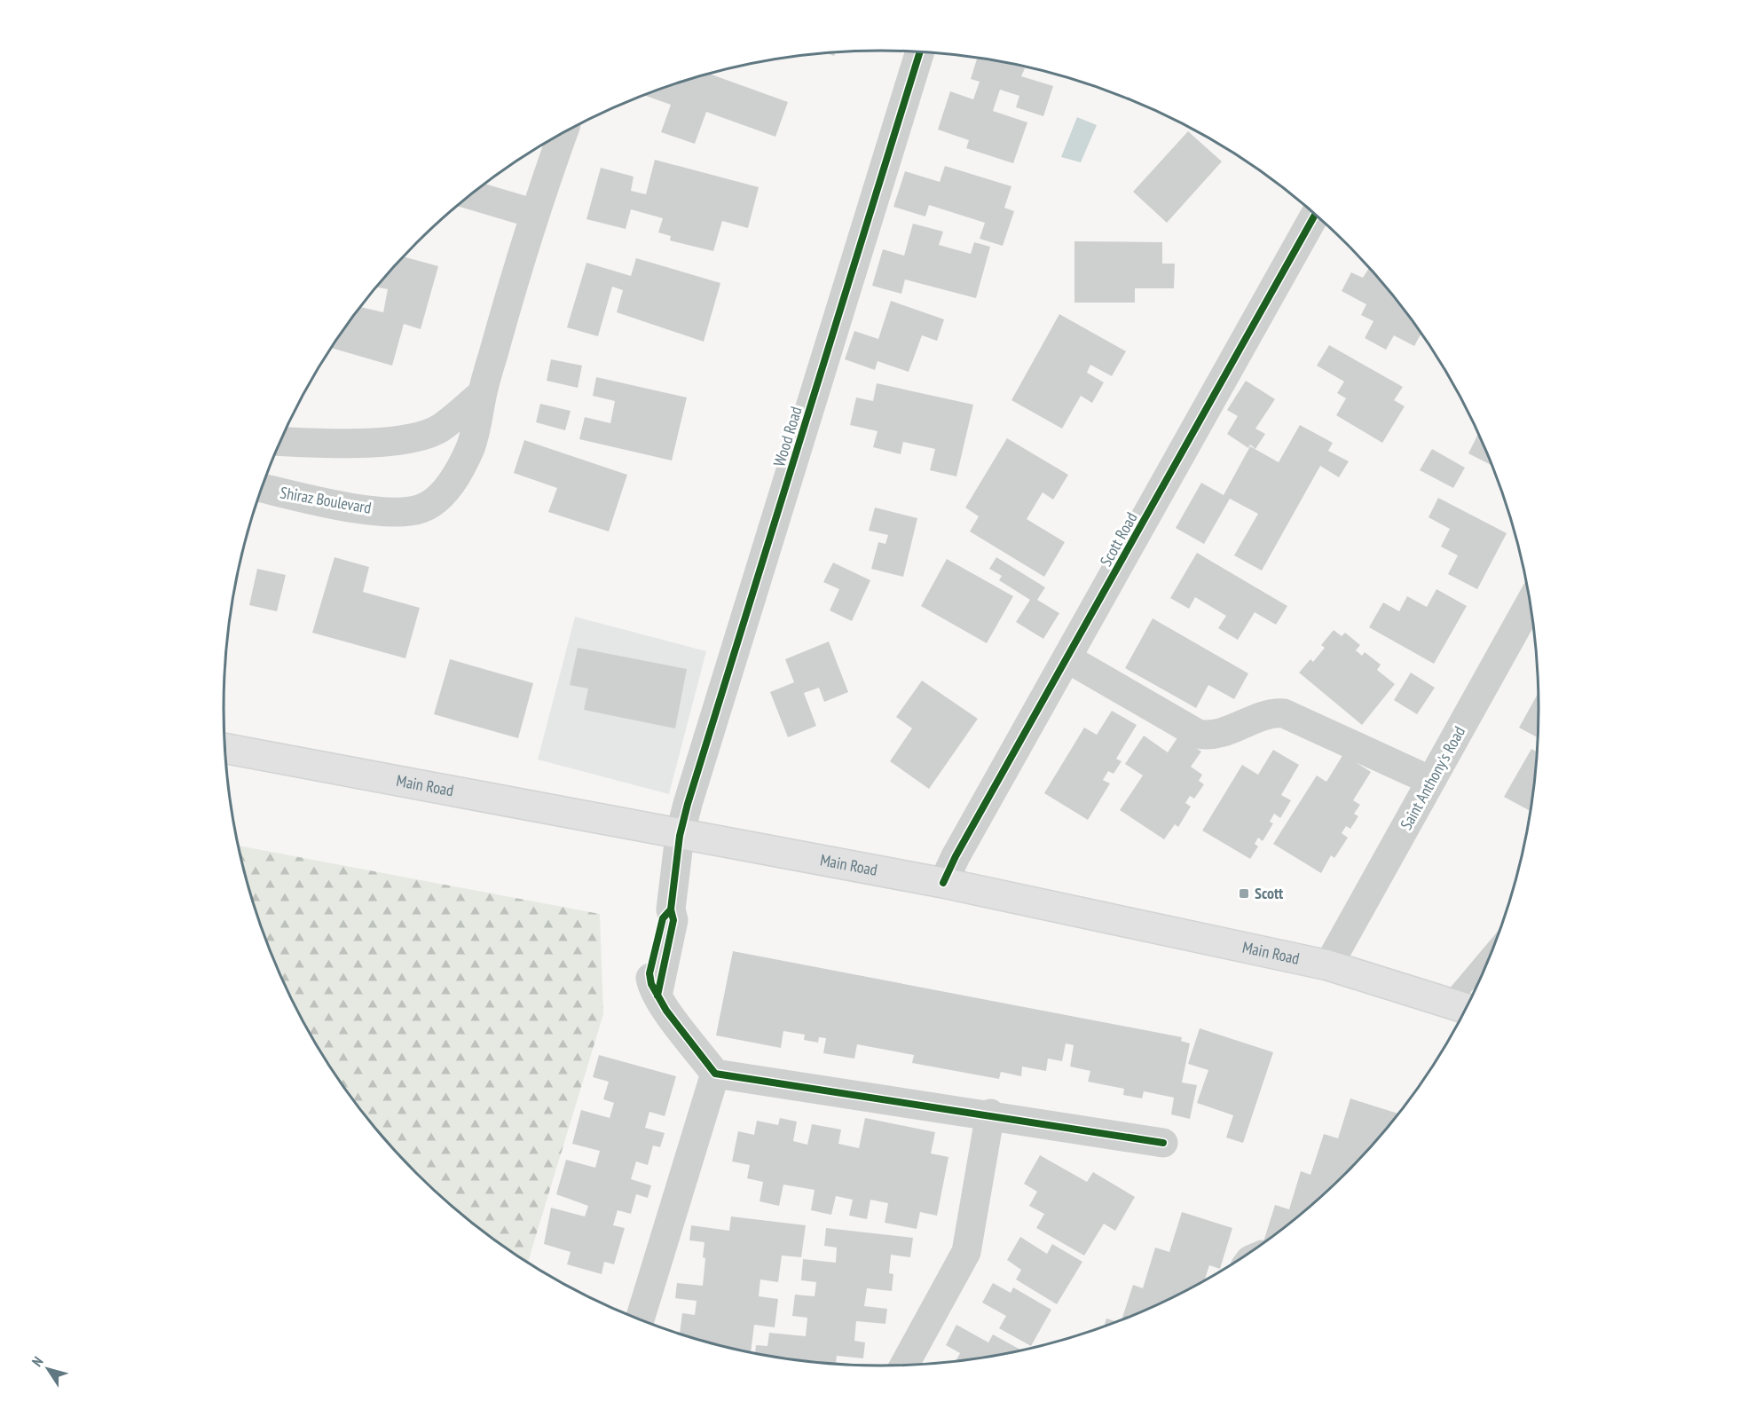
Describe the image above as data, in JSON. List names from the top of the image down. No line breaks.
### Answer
{"streets":{"main road":["Main Road"],"street":["Wood Road","Shiraz Boulevard","Scott Road","Saint Anthony's Road"]},"crossings":[["Wood Road","Main Road"],["Scott Road","Main Road"],["Saint Anthony's Road","Main Road"]],"places":{"transit":["Scott"]},"north":"top left"}
